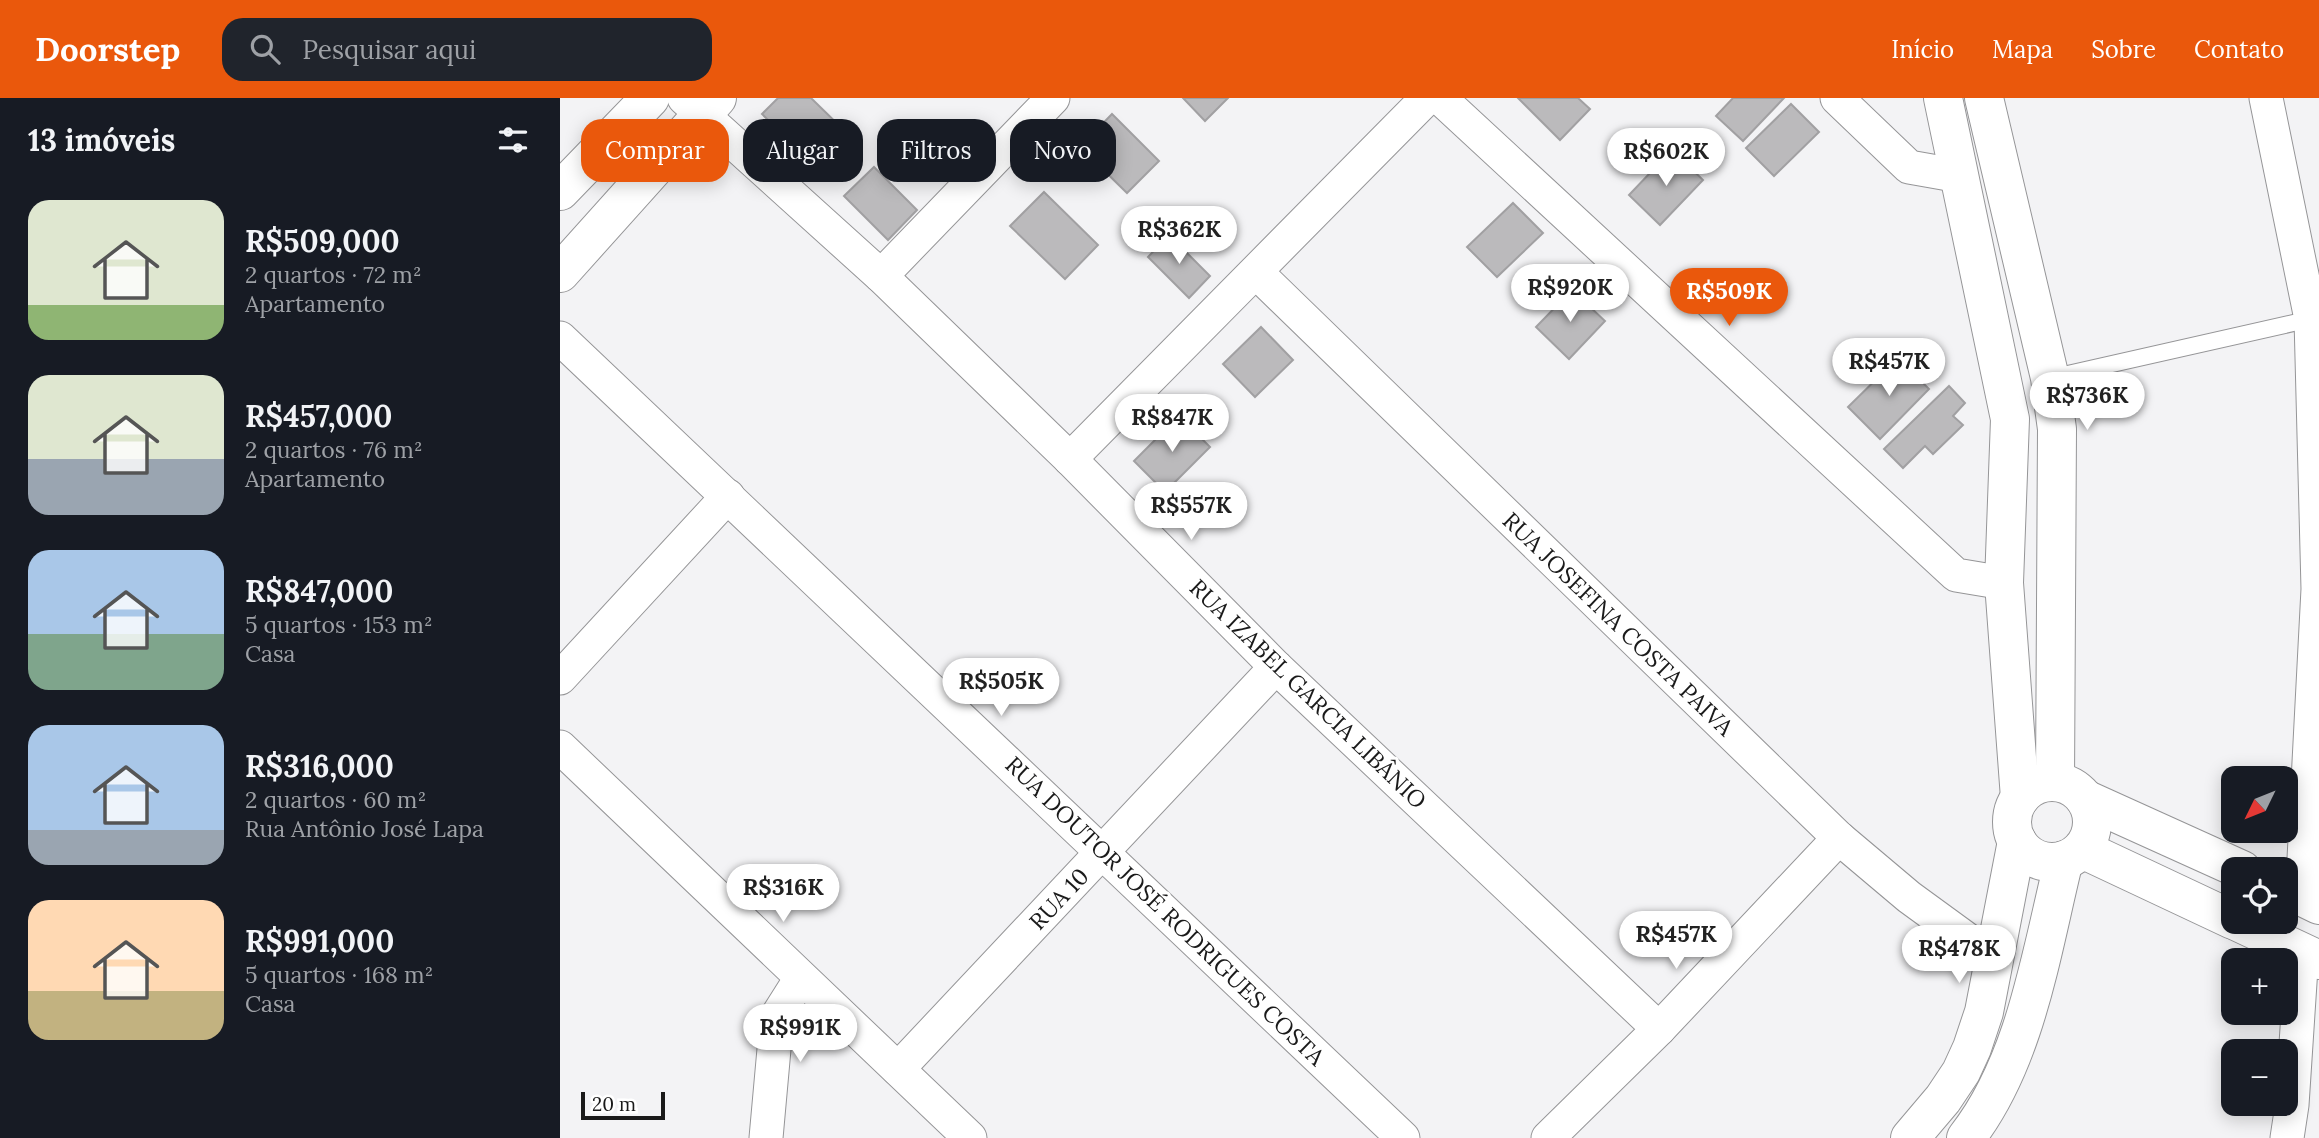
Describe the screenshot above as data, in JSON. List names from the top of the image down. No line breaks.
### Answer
{"streets":{"street":["RUA JOSEFINA COSTA PAIVA","RUA IZABEL GARCIA LIBÂNIO","RUA 10","RUA DOUTOR JOSÉ RODRIGUES COSTA"]},"crossings":[["RUA IZABEL GARCIA LIBÂNIO","RUA 10"],["RUA 10","RUA DOUTOR JOSÉ RODRIGUES COSTA"]],"scale_bar":"20 m","north":"bottom left","page":{"header":"Doorstep","search":"Pesquisar aqui","nav":["Início","Mapa","Sobre","Contato"],"heading":"13 imóveis","chip":["Comprar","Alugar","Filtros","Novo"],"price":["R$602K","R$362K","R$920K","R$509K","R$457K","R$736K","R$847K","R$557K","R$505K","R$316K","R$457K","R$478K","R$991K"],"list":[{"name":"R$509,000","note":"2 quartos · 72 m² · Apartamento"},{"name":"R$457,000","note":"2 quartos · 76 m² · Apartamento"},{"name":"R$847,000","note":"5 quartos · 153 m² · Casa"},{"name":"R$316,000","note":"2 quartos · 60 m² · Rua Antônio José Lapa"},{"name":"R$991,000","note":"5 quartos · 168 m² · Casa"}],"map_buttons":["+","−"],"scale":"20 m"}}
